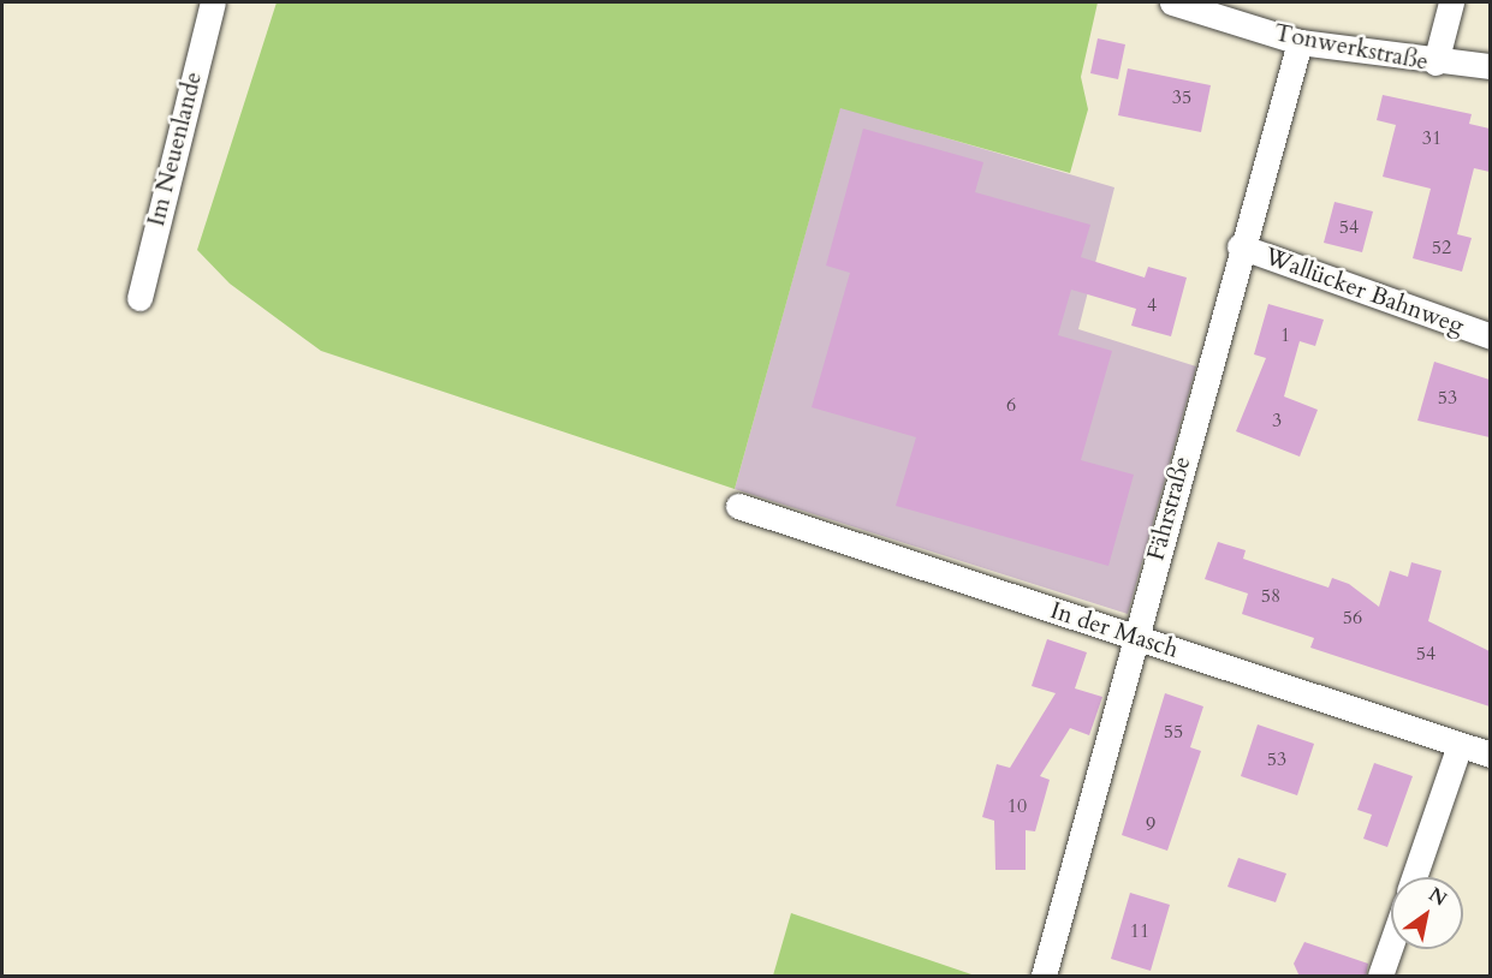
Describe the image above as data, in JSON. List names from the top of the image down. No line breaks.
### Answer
{"streets":{"street":["Tonwerkstraße","Im Neuenlande","Wallücker Bahnweg","Fährstraße","In der Masch"]},"crossings":[["Tonwerkstraße","Fährstraße"],["Wallücker Bahnweg","Fährstraße"],["Fährstraße","In der Masch"]],"house_numbers":["35","31","54","52","4","1","53","6","3","58","56","54","55","53","10","9","11"],"north":"top right"}
